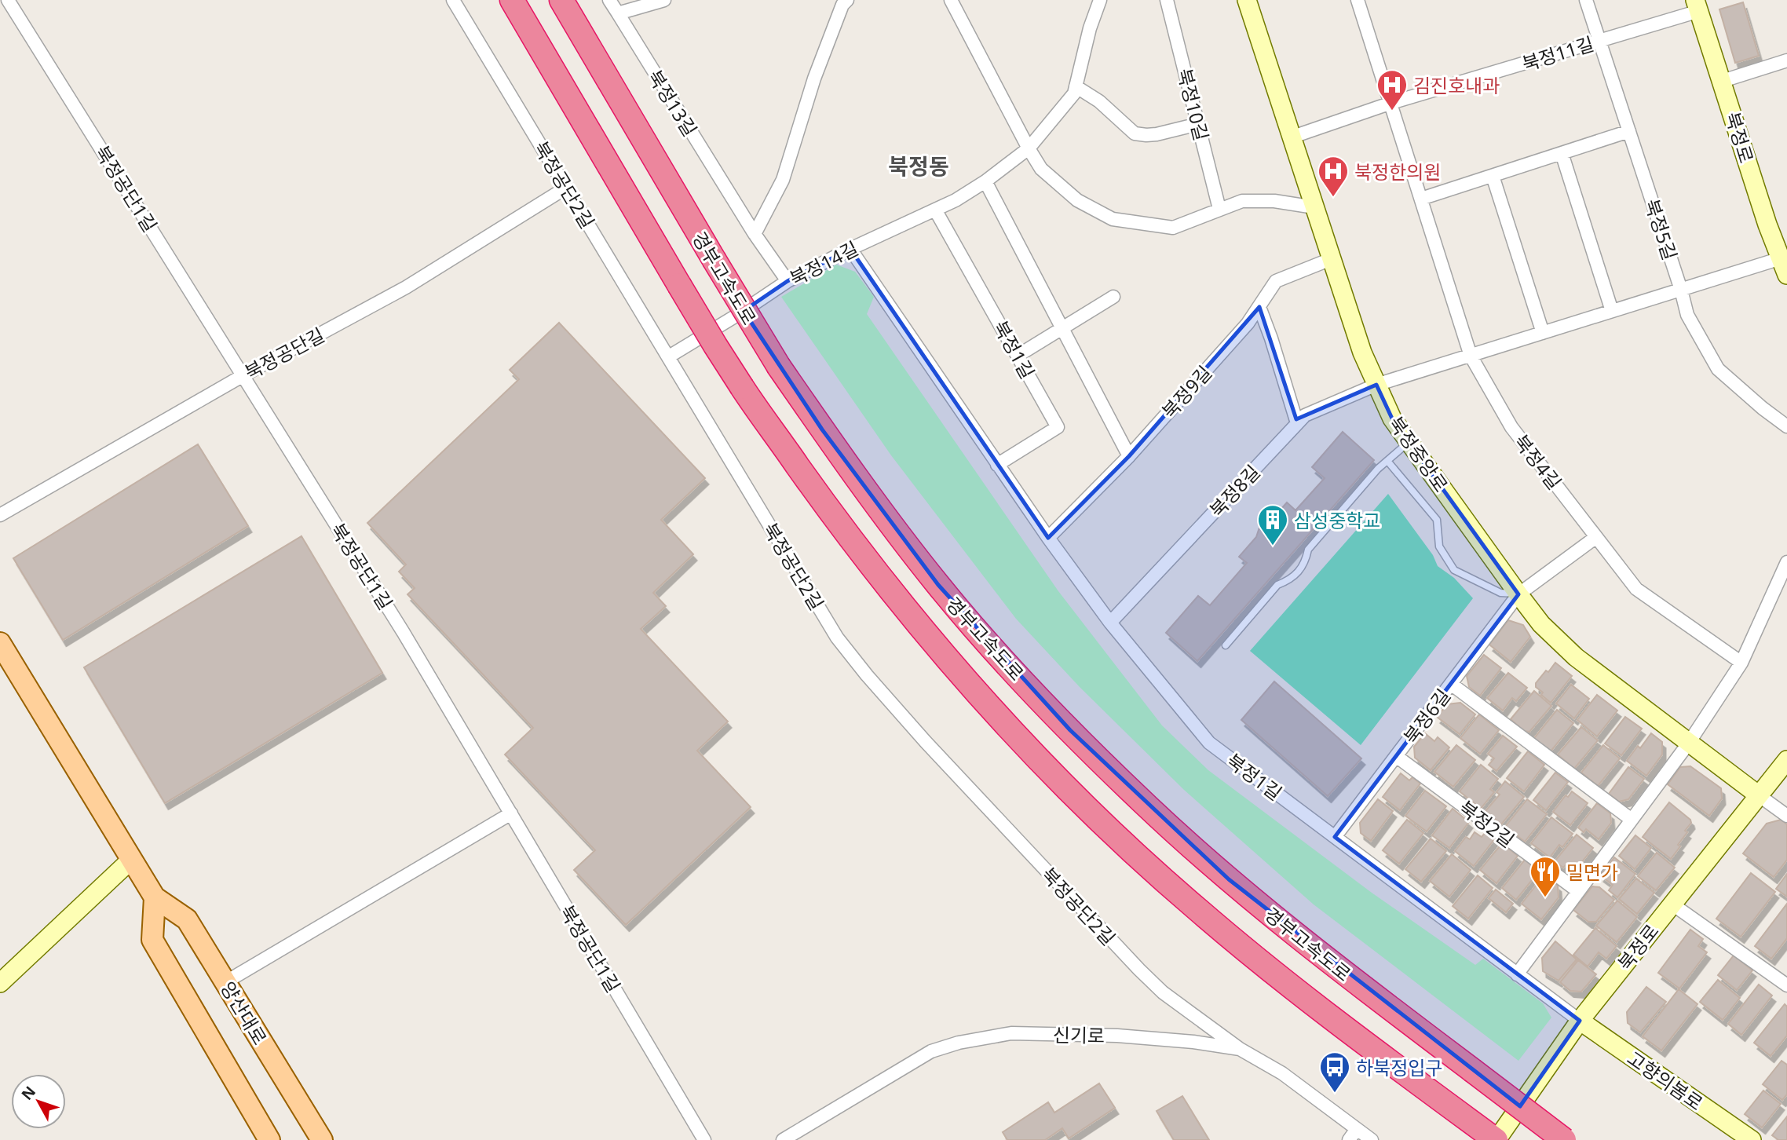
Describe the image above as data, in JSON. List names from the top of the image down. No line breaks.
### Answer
{"streets":{"highway":["경부고속도로"],"main road":["양산대로"],"street":["북정11길","북정13길","북정10길","북정로","북정공단2길","북정공단1길","북정5길","북정14길","북정1길","북정공단길","북정9길","북정중앙로","북정4길","북정8길","북정6길","북정2길","신기로","고향의봄로"]},"crossings":[["북정11길","북정로"],["북정11길","북정5길"],["북정11길","북정중앙로"],["북정11길","북정4길"],["북정13길","북정14길"],["북정로","북정1길"],["북정로","북정중앙로"],["북정로","북정8길"],["북정로","고향의봄로"],["북정공단2길","북정14길"],["북정공단2길","북정공단길"],["북정공단2길","신기로"],["북정공단1길","북정공단길"],["북정5길","북정8길"],["북정14길","북정1길"],["북정1길","북정9길"],["북정1길","북정8길"],["북정1길","북정6길"],["북정1길","고향의봄로"],["북정9길","북정중앙로"],["북정중앙로","북정8길"],["북정중앙로","북정6길"],["북정4길","북정8길"],["북정4길","북정6길"],["북정6길","북정2길"]],"districts":["북정동"],"places":{"hospital":["김진호내과","북정한의원"],"building":["삼성중학교"],"restaurant":["밀면가"],"bus stop":["하북정입구"]},"north":"top left"}
